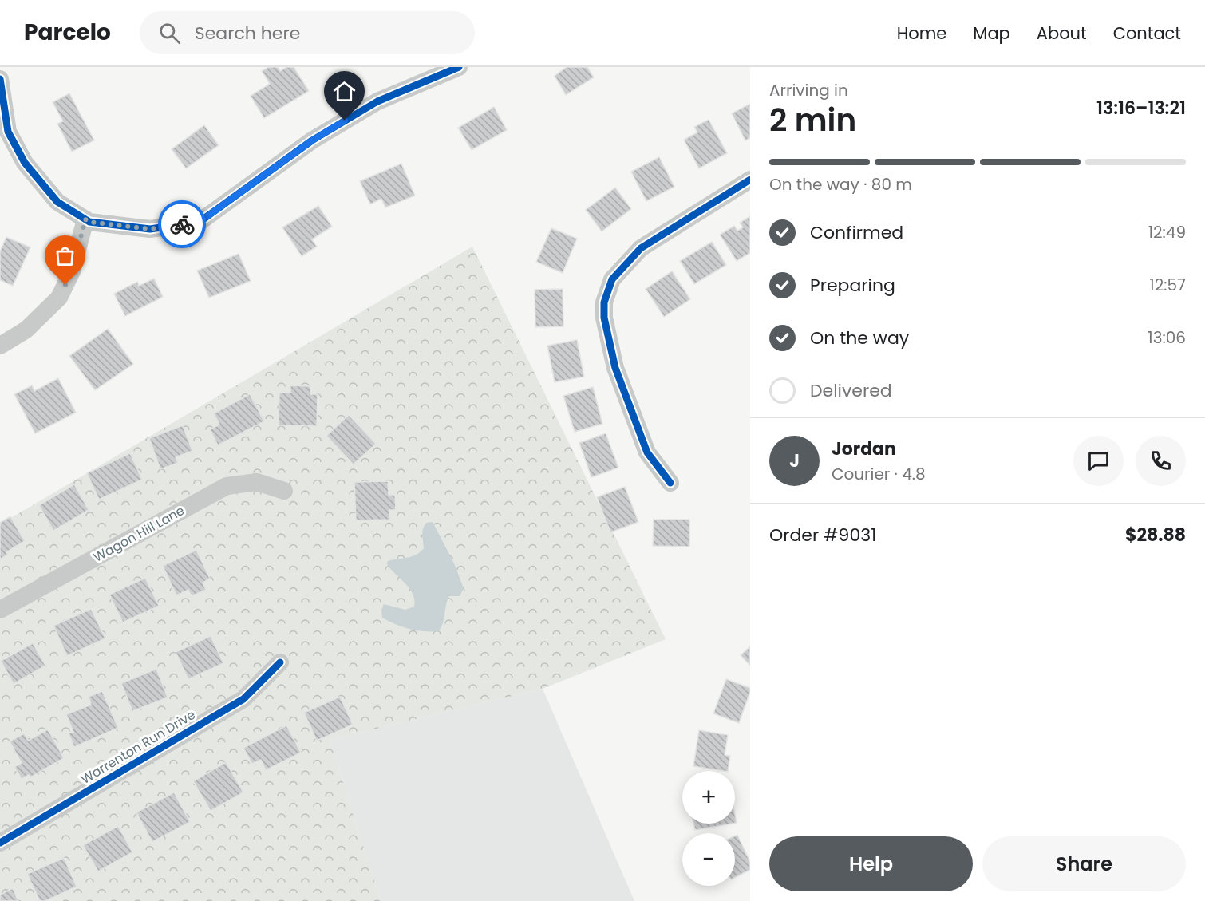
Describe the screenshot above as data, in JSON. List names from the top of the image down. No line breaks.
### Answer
{"streets":{"street":["Wagon Hill Lane","Warrenton Run Drive"]},"page":{"header":"Parcelo","search":"Search here","nav":["Home","Map","About","Contact"],"heading":["2 min","Arriving in","13:16–13:21"],"panel":["Jordan","Courier · 4.8","Order #9031","$28.88"],"bar":"On the way · 80 m","list":[["Confirmed","12:49"],["Preparing","12:57"],["On the way","13:06"],"Delivered"],"round":"J","map_buttons":["+","−"],"buttons":["Help","Share"]}}
